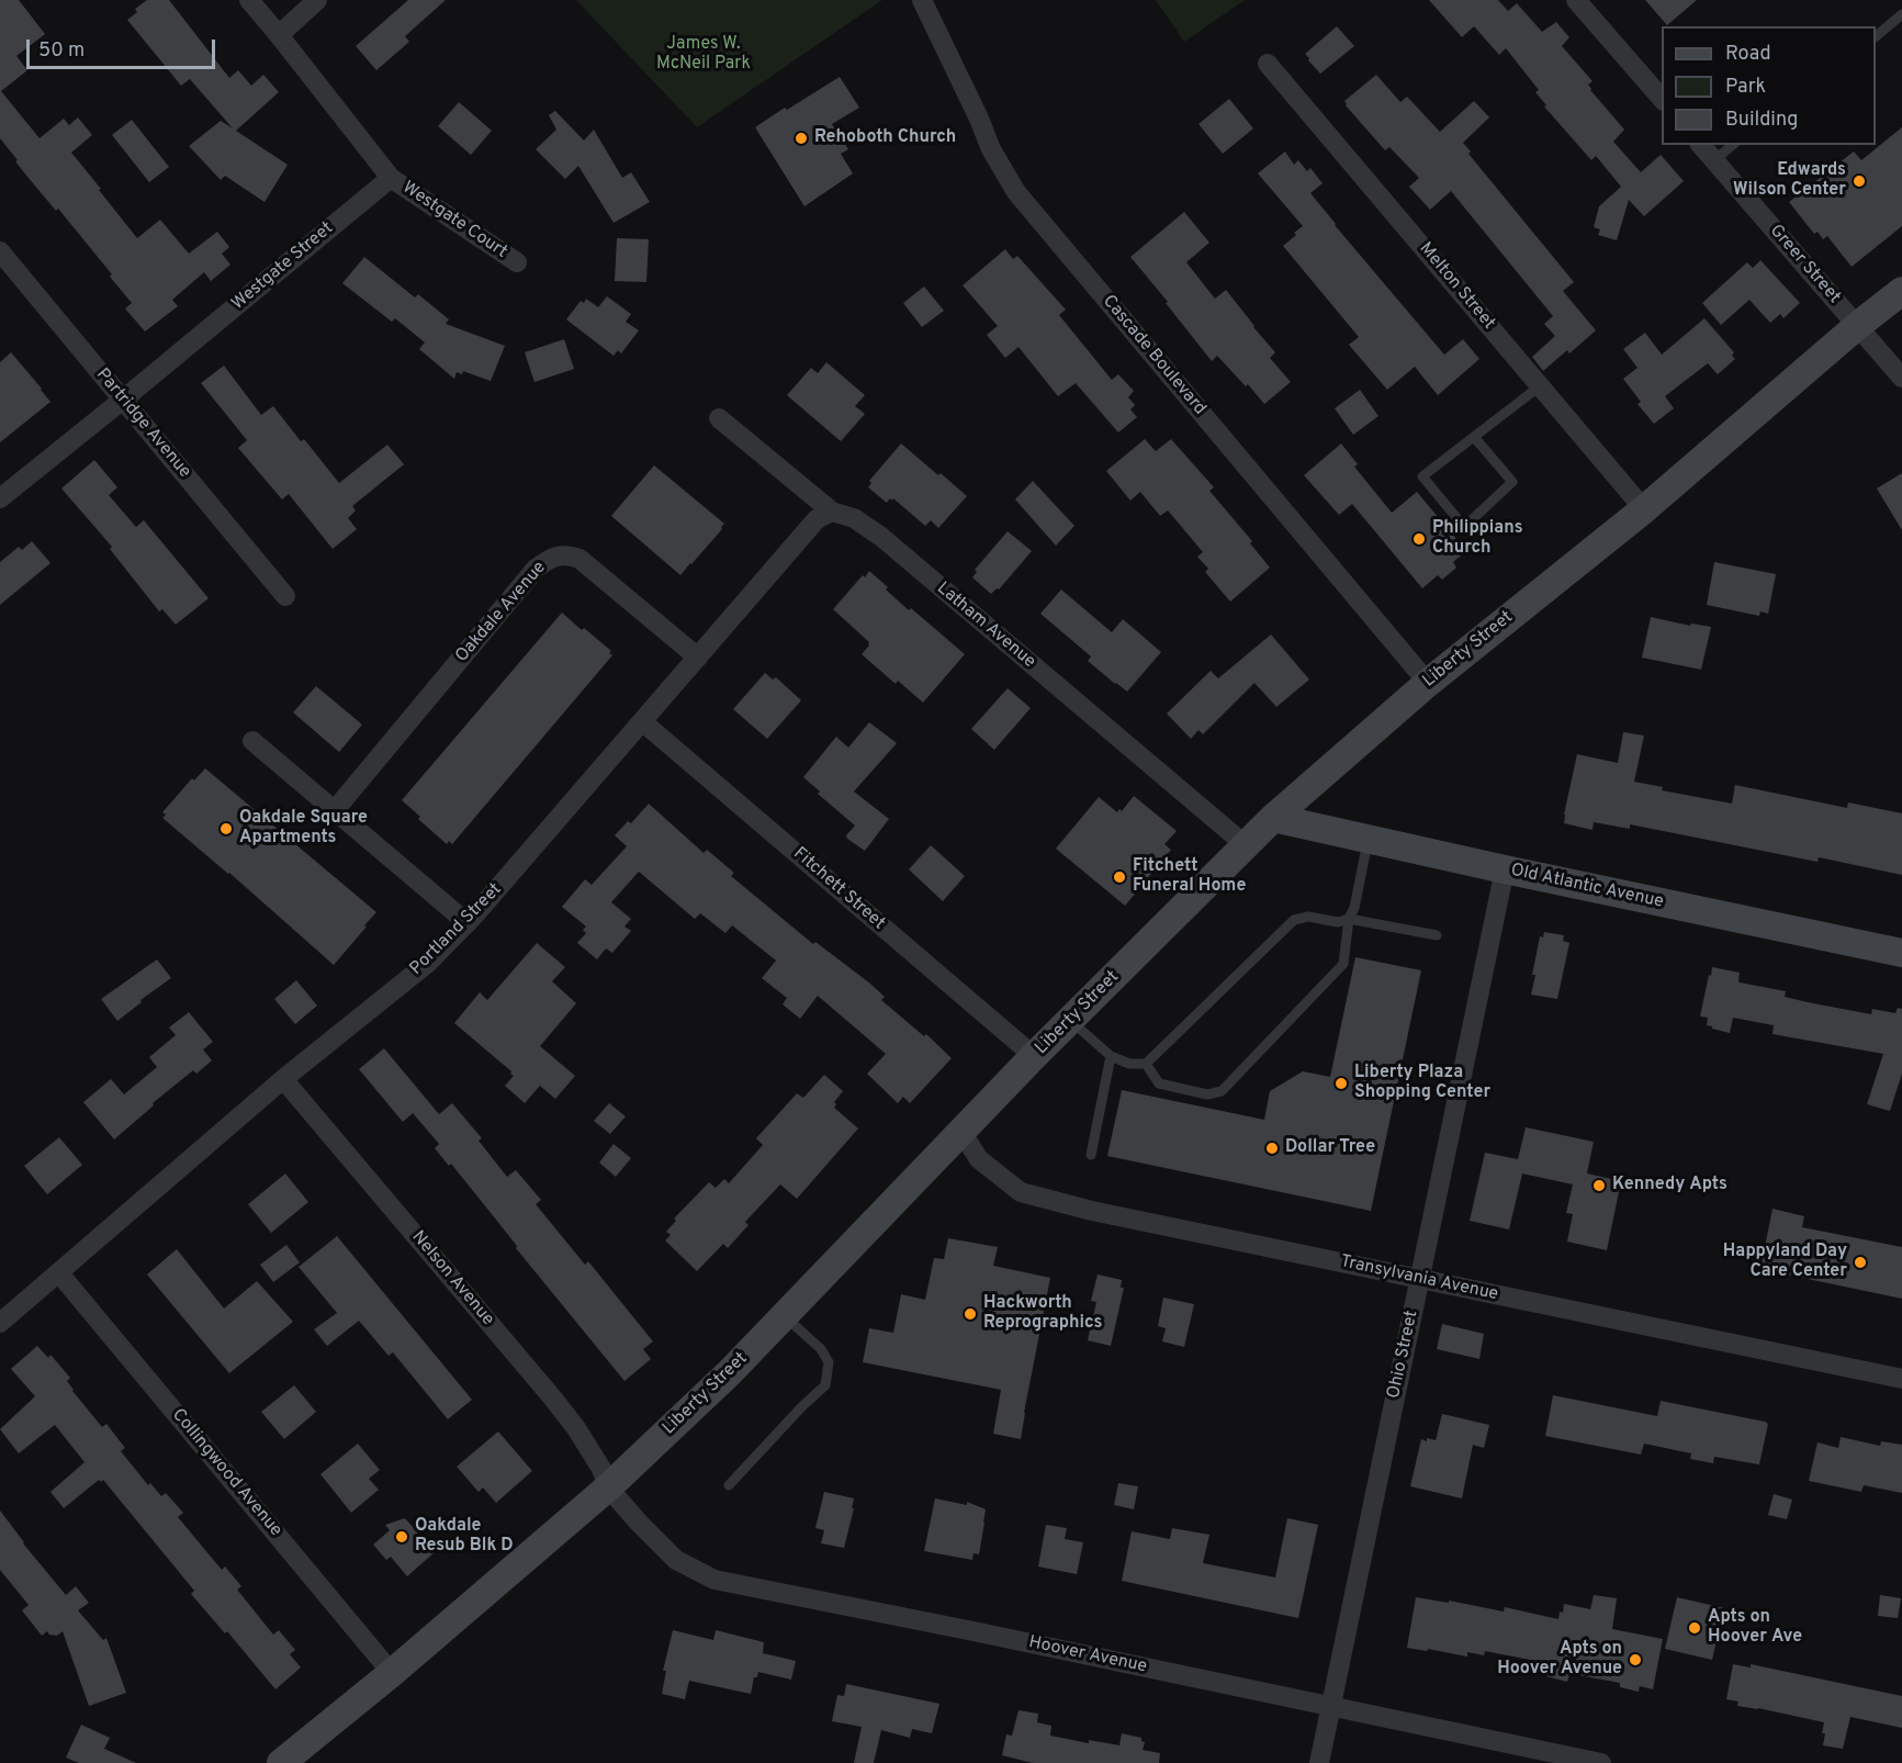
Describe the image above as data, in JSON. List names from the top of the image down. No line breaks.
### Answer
{"streets":{"main road":["Liberty Street","Old Atlantic Avenue"],"street":["Westgate Court","Greer Street","Westgate Street","Melton Street","Cascade Boulevard","Partridge Avenue","Oakdale Avenue","Latham Avenue","Fitchett Street","Portland Street","Nelson Avenue","Transylvania Avenue","Ohio Street","Collingwood Avenue","Hoover Avenue"]},"crossings":[["Westgate Court","Westgate Street"],["Greer Street","Liberty Street"],["Westgate Street","Partridge Avenue"],["Melton Street","Liberty Street"],["Cascade Boulevard","Liberty Street"],["Oakdale Avenue","Portland Street"],["Latham Avenue","Liberty Street"],["Latham Avenue","Portland Street"],["Liberty Street","Old Atlantic Avenue"],["Liberty Street","Fitchett Street"],["Liberty Street","Nelson Avenue"],["Liberty Street","Transylvania Avenue"],["Liberty Street","Collingwood Avenue"],["Liberty Street","Hoover Avenue"],["Old Atlantic Avenue","Ohio Street"],["Fitchett Street","Portland Street"],["Portland Street","Nelson Avenue"],["Portland Street","Collingwood Avenue"],["Nelson Avenue","Hoover Avenue"],["Transylvania Avenue","Ohio Street"],["Ohio Street","Hoover Avenue"]],"parks":["James W. McNeil Park"],"places":["Rehoboth Church","Edwards Wilson Center","Philippians Church","Oakdale Square Apartments","Fitchett Funeral Home","Liberty Plaza Shopping Center","Dollar Tree","Kennedy Apts","Happyland Day Care Center","Hackworth Reprographics","Oakdale Resub Blk D","Apts on Hoover Ave","Apts on Hoover Avenue"],"legend":["Road","Park","Building"],"scale_bar":"50 m"}
